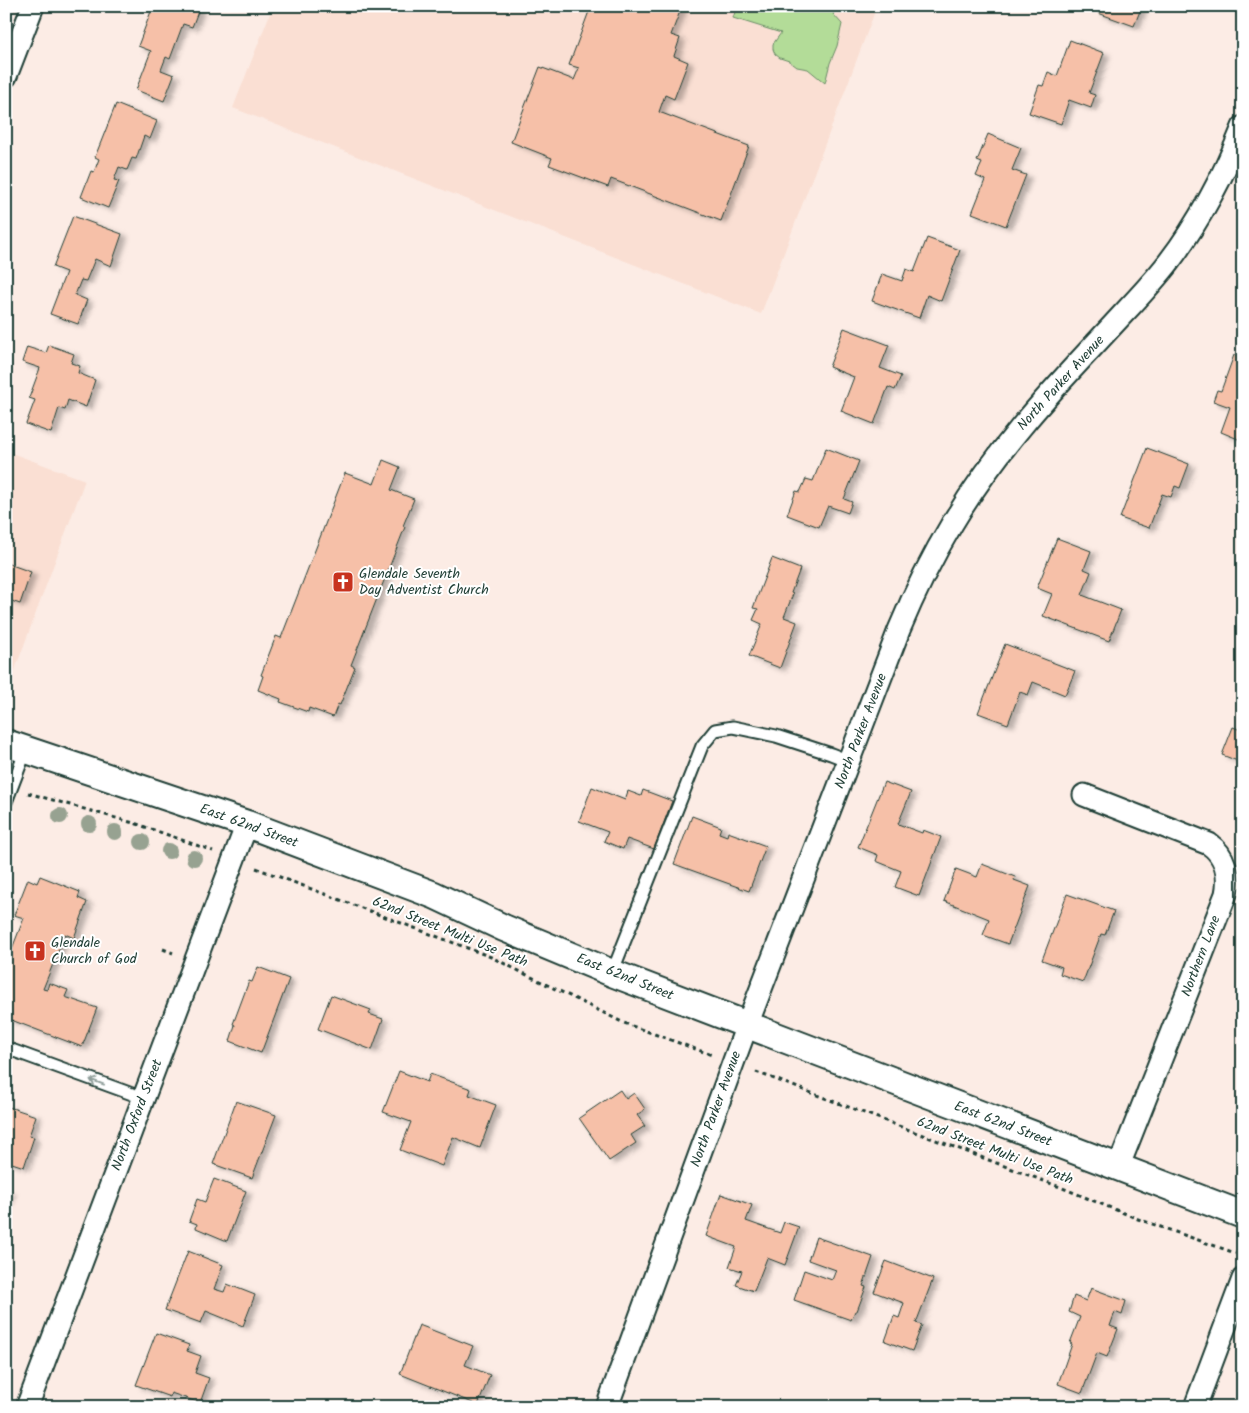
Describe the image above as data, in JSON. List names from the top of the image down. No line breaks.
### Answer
{"streets":{"street":["North Parker Avenue","East 62nd Street","Northern Lane","North Oxford Street"],"path":["62nd Street Multi Use Path"]},"crossings":[["North Parker Avenue","East 62nd Street"],["East 62nd Street","Northern Lane"],["East 62nd Street","North Oxford Street"]],"places":{"church":["Glendale Seventh Day Adventist Church","Glendale Church of God"]}}
